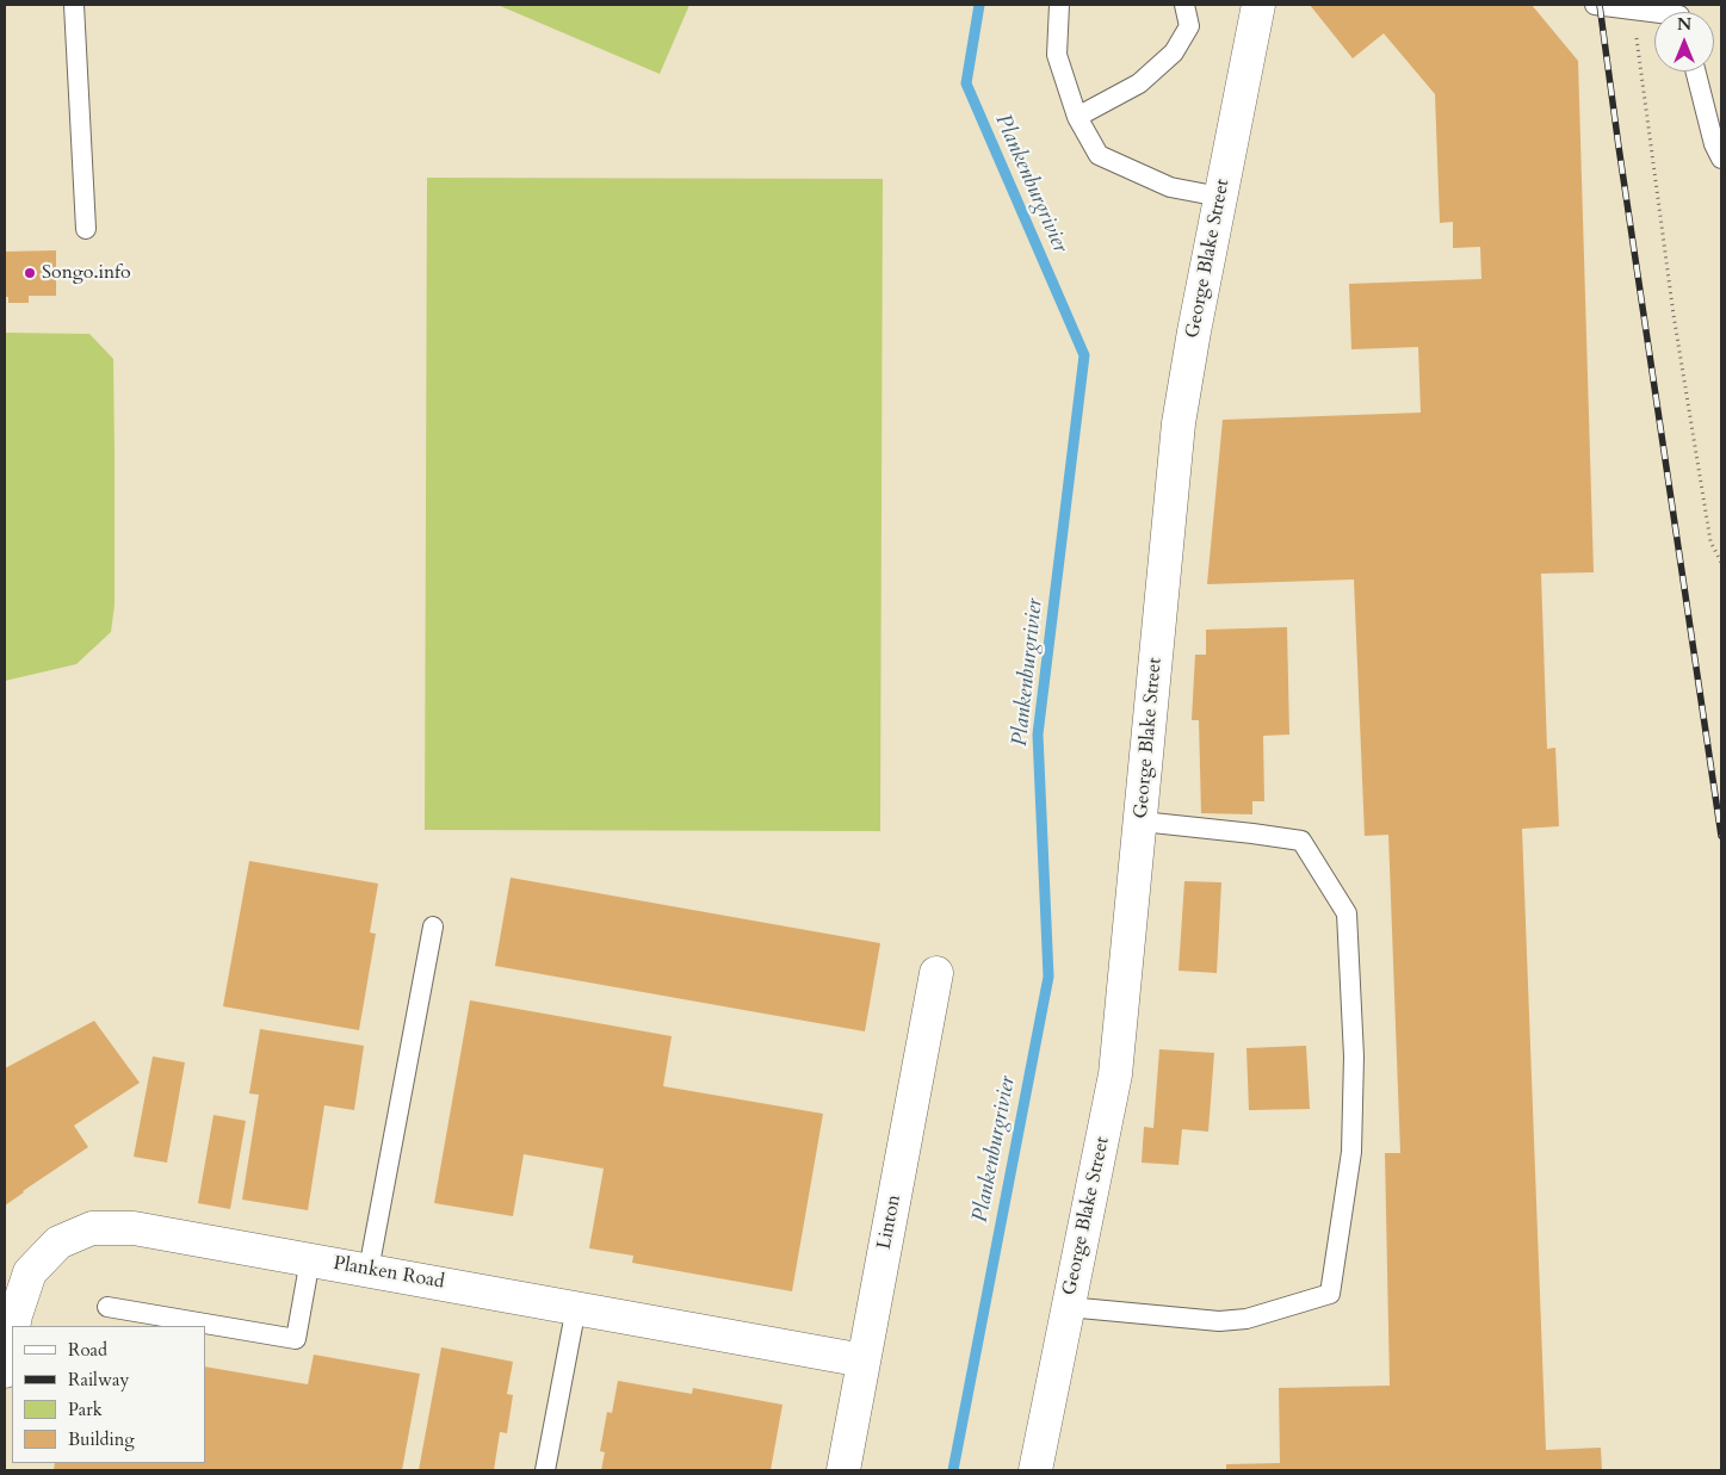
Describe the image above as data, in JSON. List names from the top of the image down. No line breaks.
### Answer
{"streets":{"street":["George Blake Street","Linton","Planken Road"]},"crossings":[["Linton","Planken Road"]],"water":["Plankenburgrivier"],"places":["Songo.info"],"legend":["Road","Railway","Park","Building"],"north":"top"}
